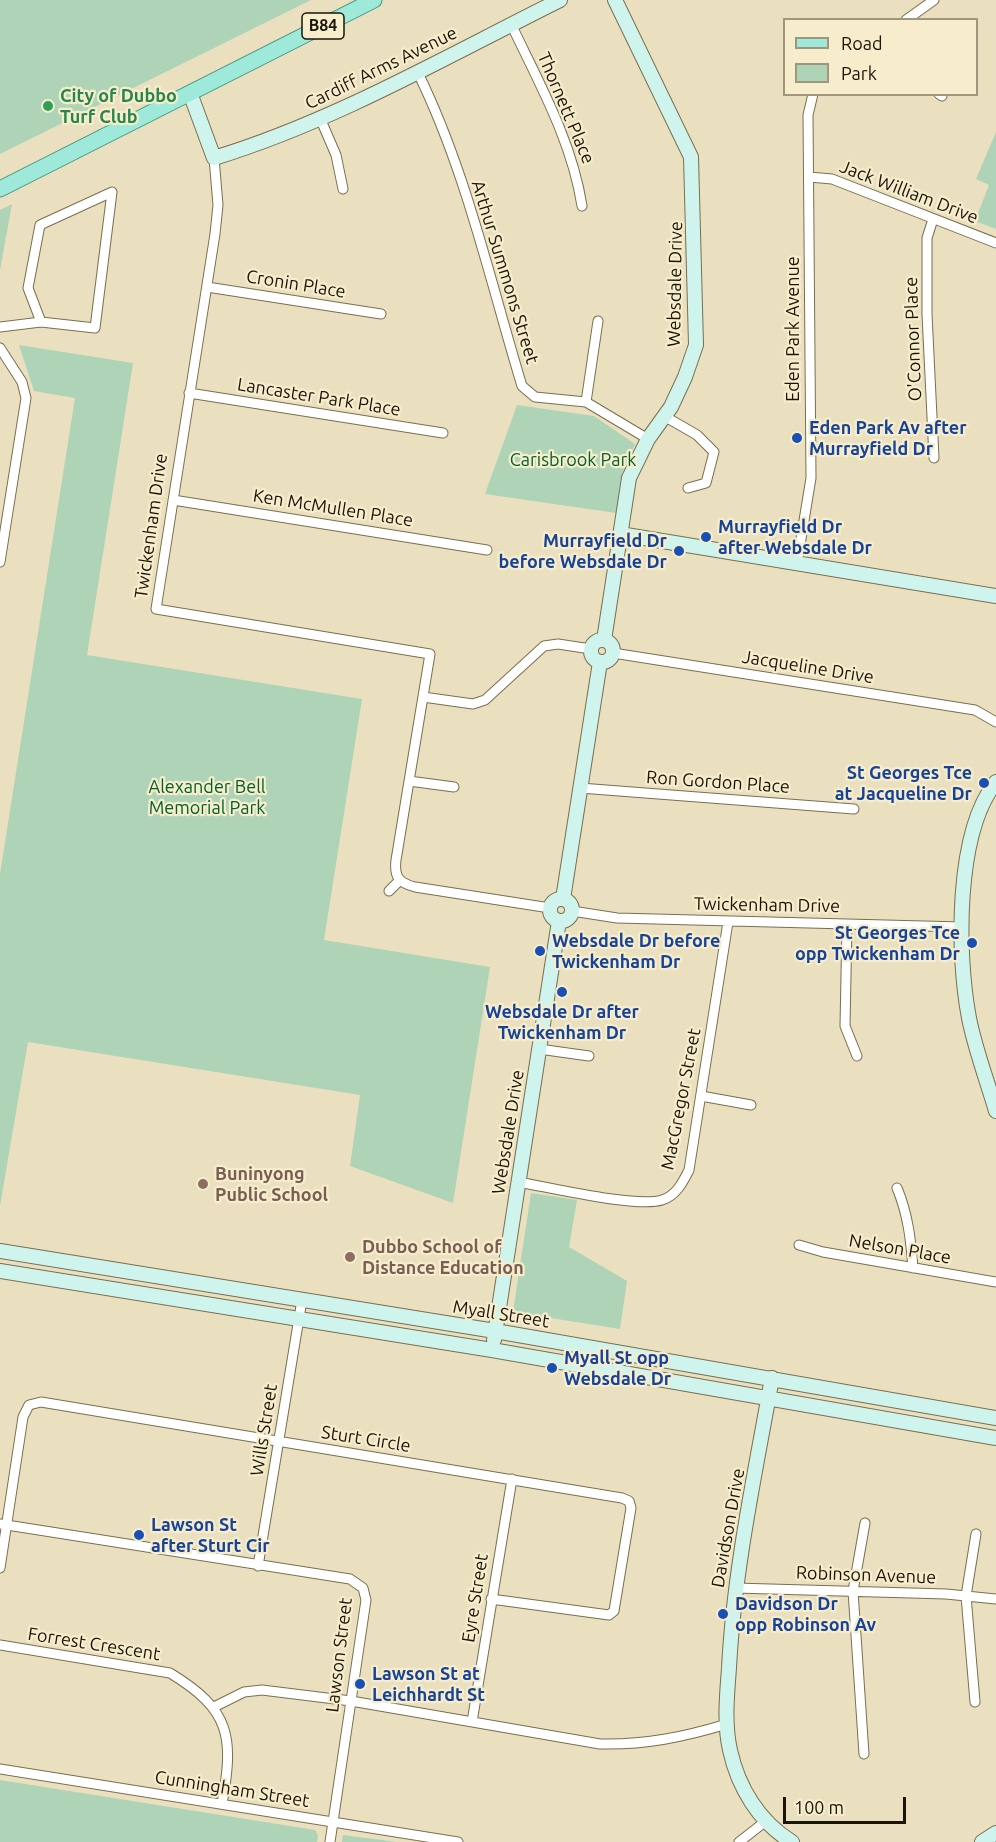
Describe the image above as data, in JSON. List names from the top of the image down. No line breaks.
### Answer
{"streets":{"main road":["B84"],"street":["Cardiff Arms Avenue","Thornett Place","Jack William Drive","Arthur Summons Street","Cronin Place","Websdale Drive","Eden Park Avenue","O'Connor Place","Lancaster Park Place","Ken McMullen Place","Twickenham Drive","Jacqueline Drive","Ron Gordon Place","MacGregor Street","Nelson Place","Myall Street","Wills Street","Sturt Circle","Davidson Drive","Robinson Avenue","Eyre Street","Forrest Crescent","Lawson Street","Cunningham Street"]},"crossings":[["B84","Twickenham Drive"],["Cardiff Arms Avenue","Thornett Place"],["Cardiff Arms Avenue","Arthur Summons Street"],["Cardiff Arms Avenue","Twickenham Drive"],["Jack William Drive","Eden Park Avenue"],["Jack William Drive","O'Connor Place"],["Arthur Summons Street","Websdale Drive"],["Cronin Place","Twickenham Drive"],["Websdale Drive","Twickenham Drive"],["Websdale Drive","Jacqueline Drive"],["Websdale Drive","MacGregor Street"],["Websdale Drive","Myall Street"],["Lancaster Park Place","Twickenham Drive"],["Ken McMullen Place","Twickenham Drive"],["Twickenham Drive","MacGregor Street"],["Myall Street","Wills Street"],["Myall Street","Davidson Drive"],["Wills Street","Sturt Circle"],["Wills Street","Lawson Street"],["Sturt Circle","Eyre Street"],["Sturt Circle","Lawson Street"],["Davidson Drive","Robinson Avenue"],["Forrest Crescent","Cunningham Street"],["Lawson Street","Cunningham Street"]],"parks":["Carisbrook Park","Alexander Bell Memorial Park"],"places":["City of Dubbo Turf Club","Eden Park Av after Murrayfield Dr","Murrayfield Dr after Websdale Dr","Murrayfield Dr before Websdale Dr","St Georges Tce at Jacqueline Dr","St Georges Tce opp Twickenham Dr","Websdale Dr before Twickenham Dr","Websdale Dr after Twickenham Dr","Buninyong Public School","Dubbo School of Distance Education","Myall St opp Websdale Dr","Lawson St after Sturt Cir","Davidson Dr opp Robinson Av","Lawson St at Leichhardt St"],"legend":["Road","Park"],"scale_bar":"100 m"}
